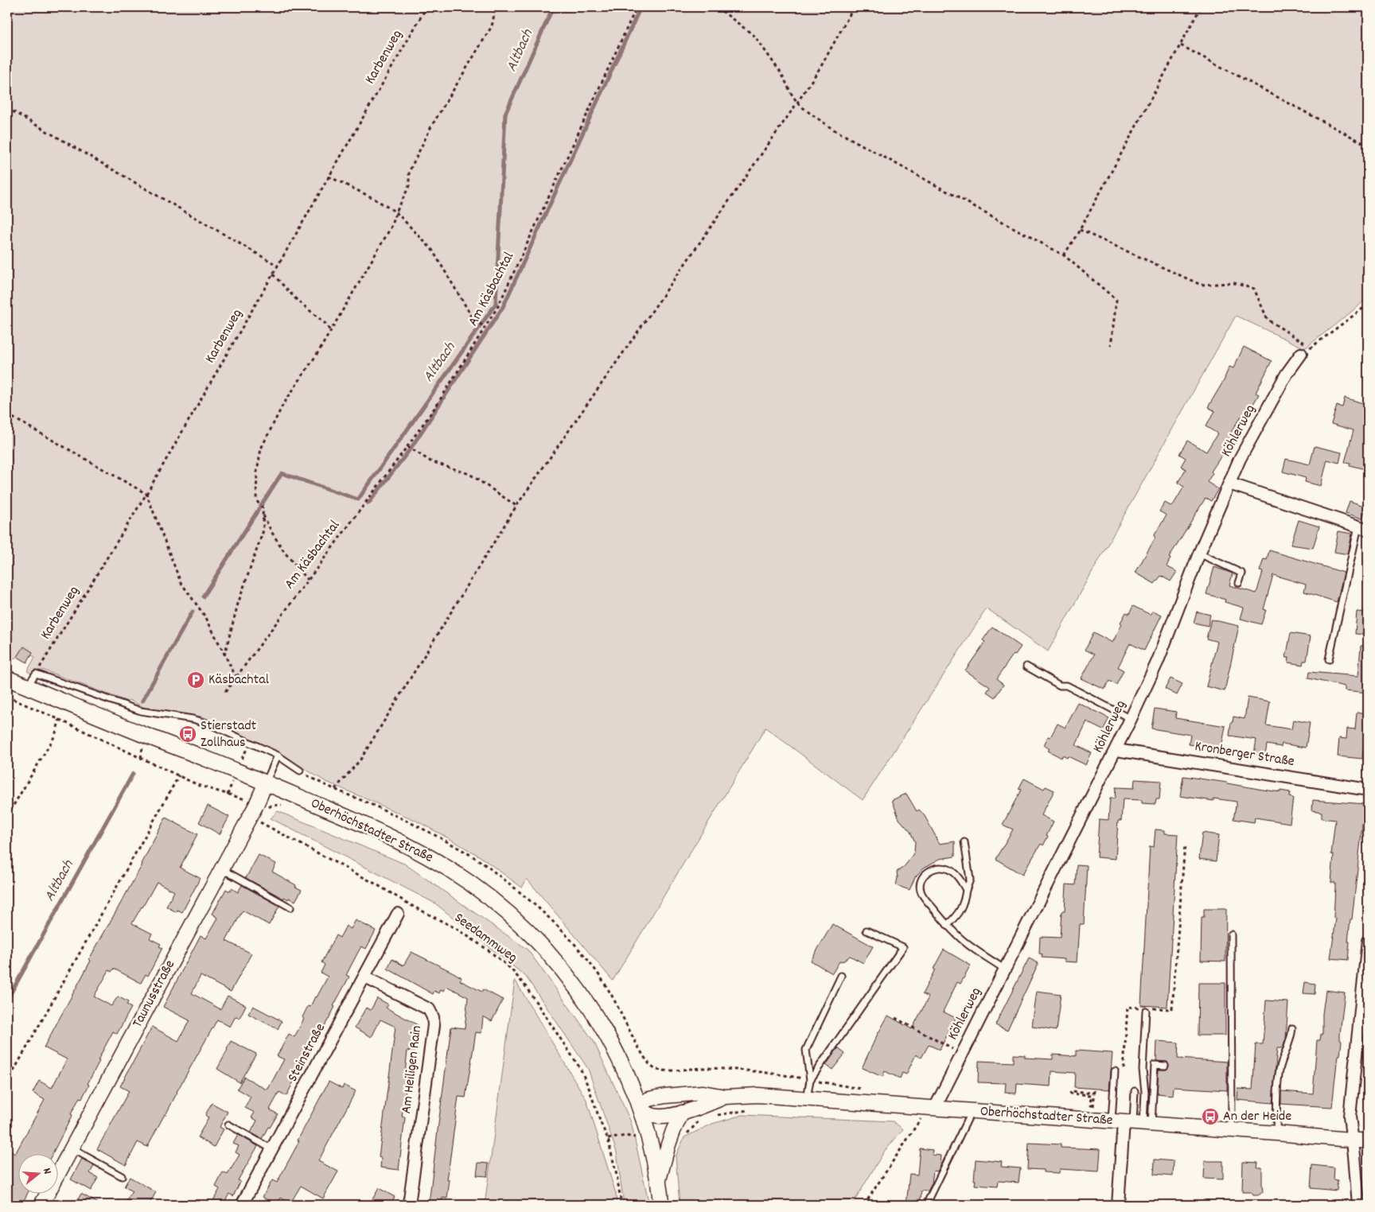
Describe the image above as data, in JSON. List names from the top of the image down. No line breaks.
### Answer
{"streets":{"main road":["Oberhöchstadter Straße"],"street":["Köhlerweg","Kronberger Straße","Taunusstraße","Steinstraße","Am Heiligen Rain"],"path":["Karbenweg","Am Käsbachtal","Seedammweg"]},"crossings":[["Köhlerweg","Kronberger Straße"],["Köhlerweg","Oberhöchstadter Straße"],["Oberhöchstadter Straße","Taunusstraße"],["Seedammweg","Taunusstraße"],["Steinstraße","Am Heiligen Rain"]],"water":["Altbach"],"places":{"parking":["Käsbachtal"],"bus stop":["Stierstadt Zollhaus","An der Heide"]},"north":"right"}
